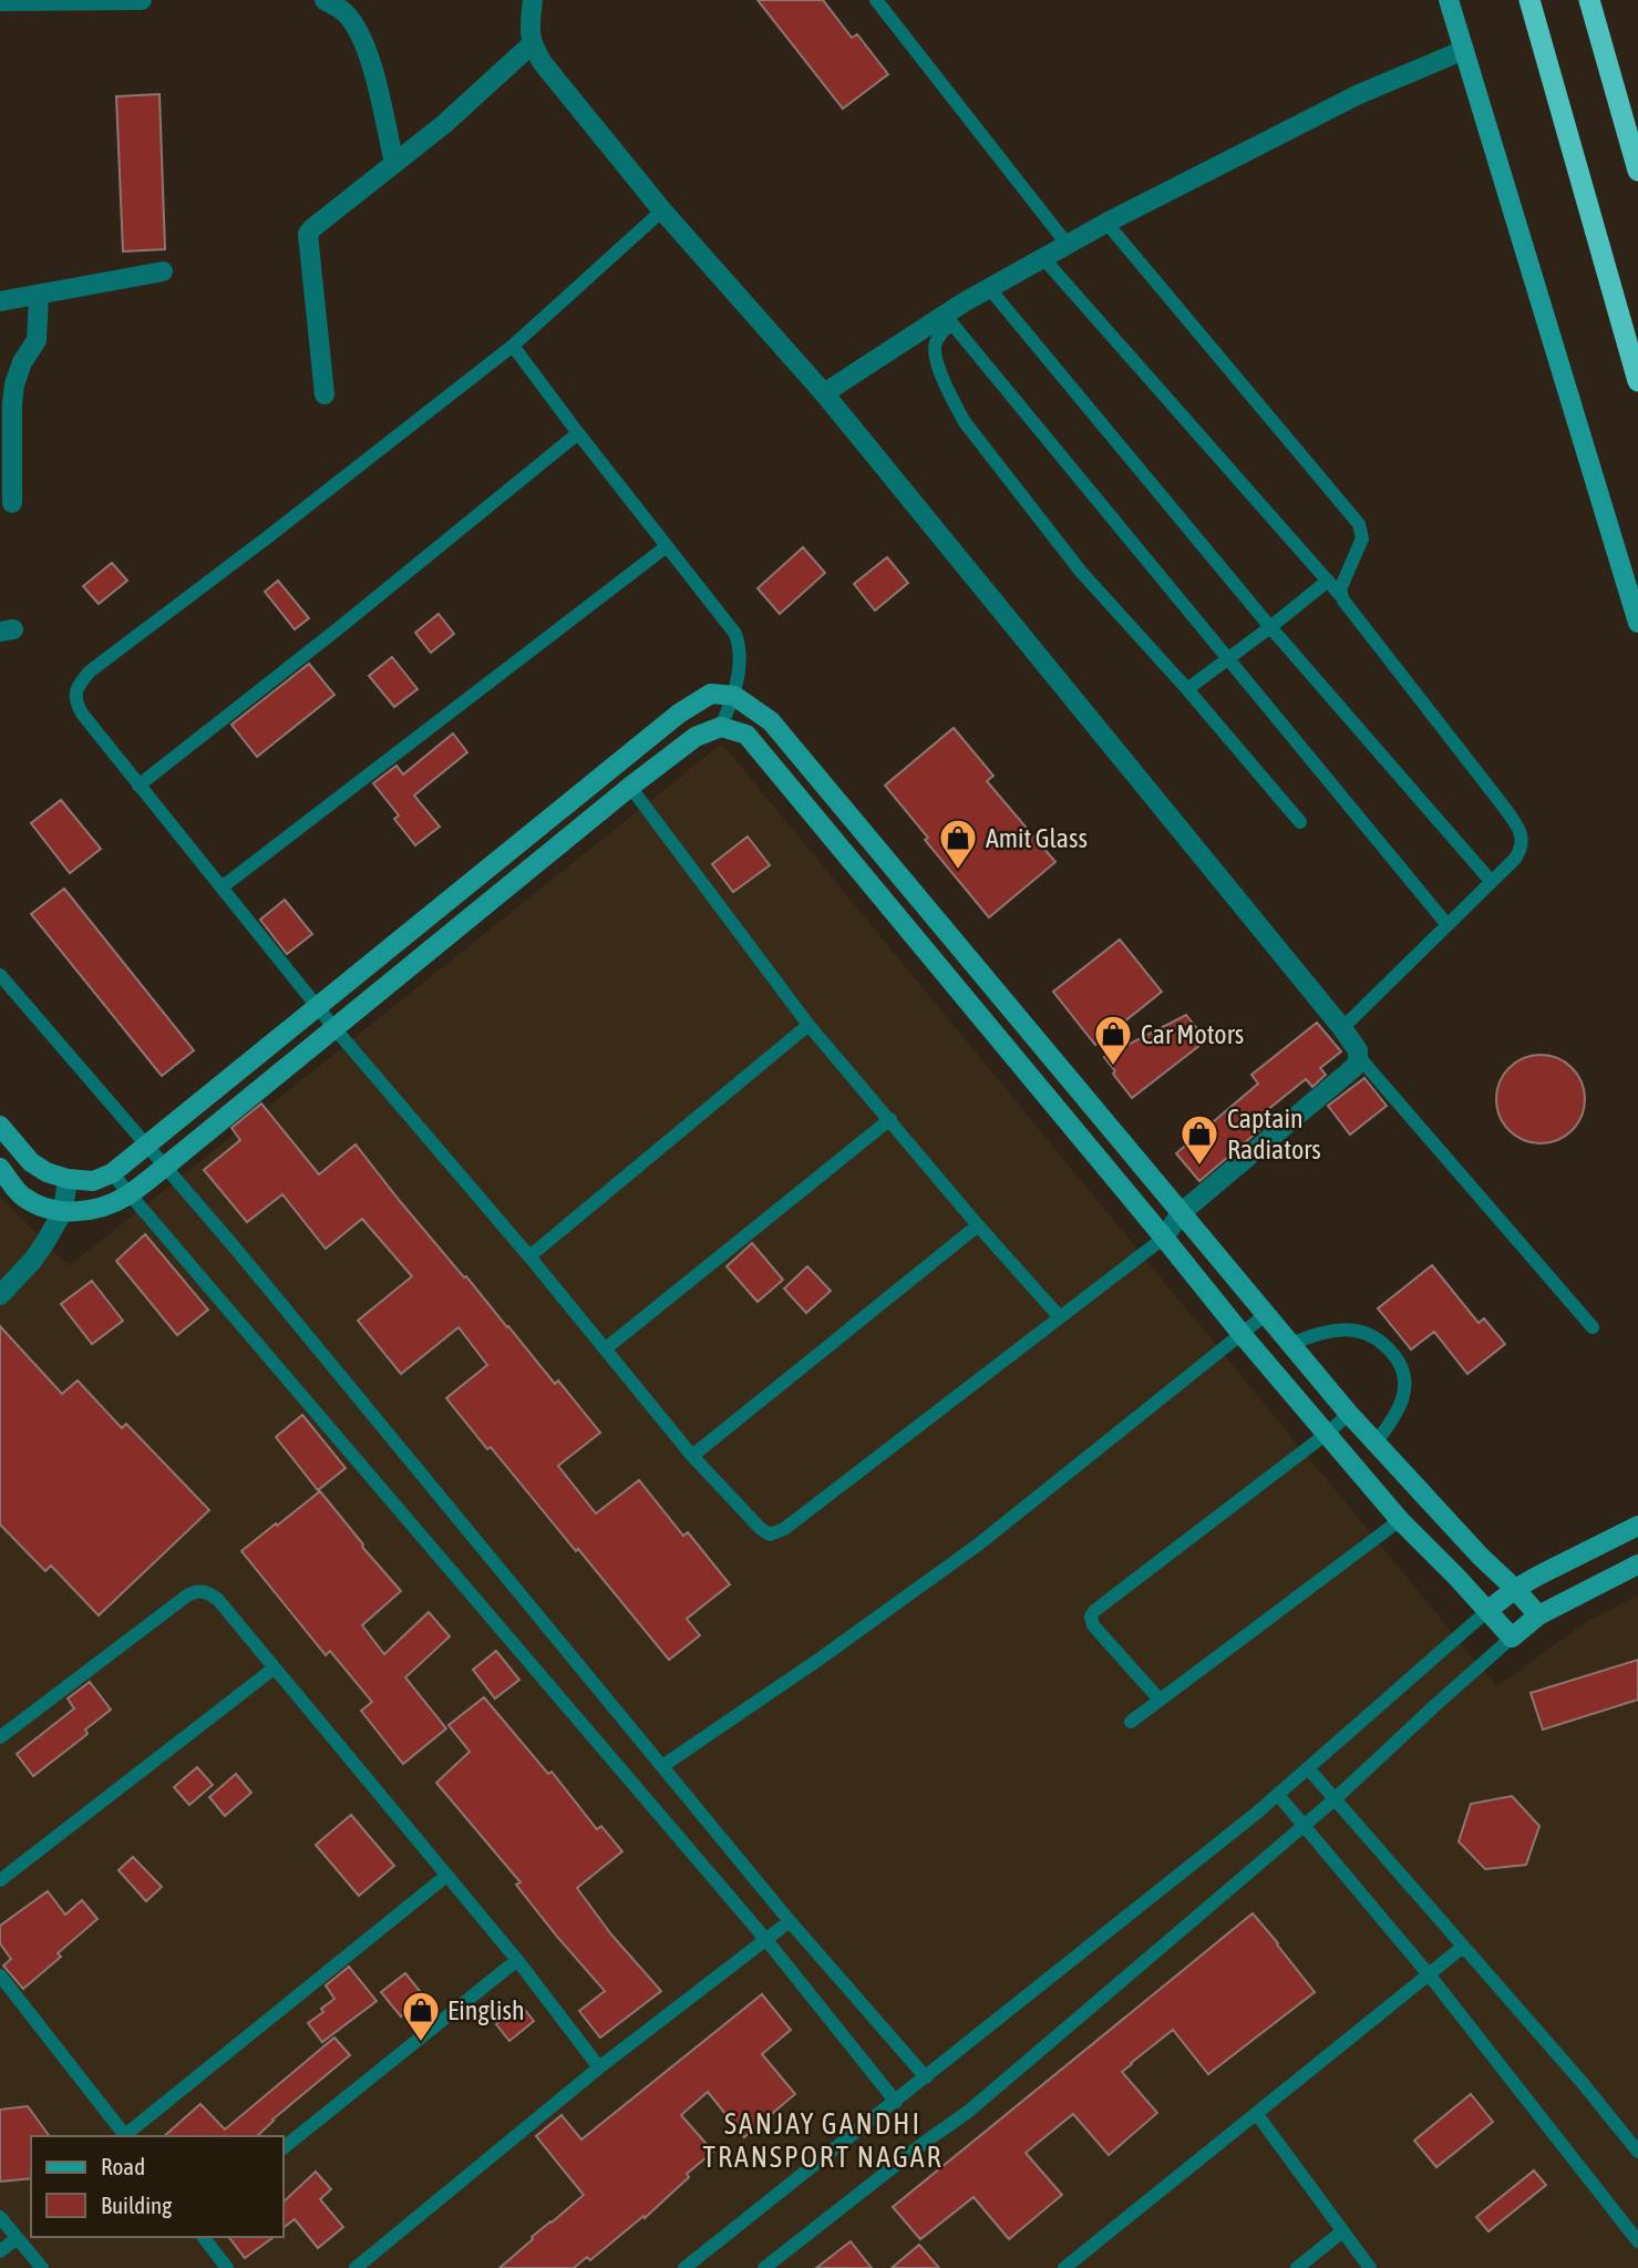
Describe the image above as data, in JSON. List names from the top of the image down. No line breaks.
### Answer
{"districts":["SANJAY GANDHI TRANSPORT NAGAR"],"places":{"shop":["Amit Glass","Car Motors","Captain Radiators","Einglish"]},"legend":["Road","Building"]}
